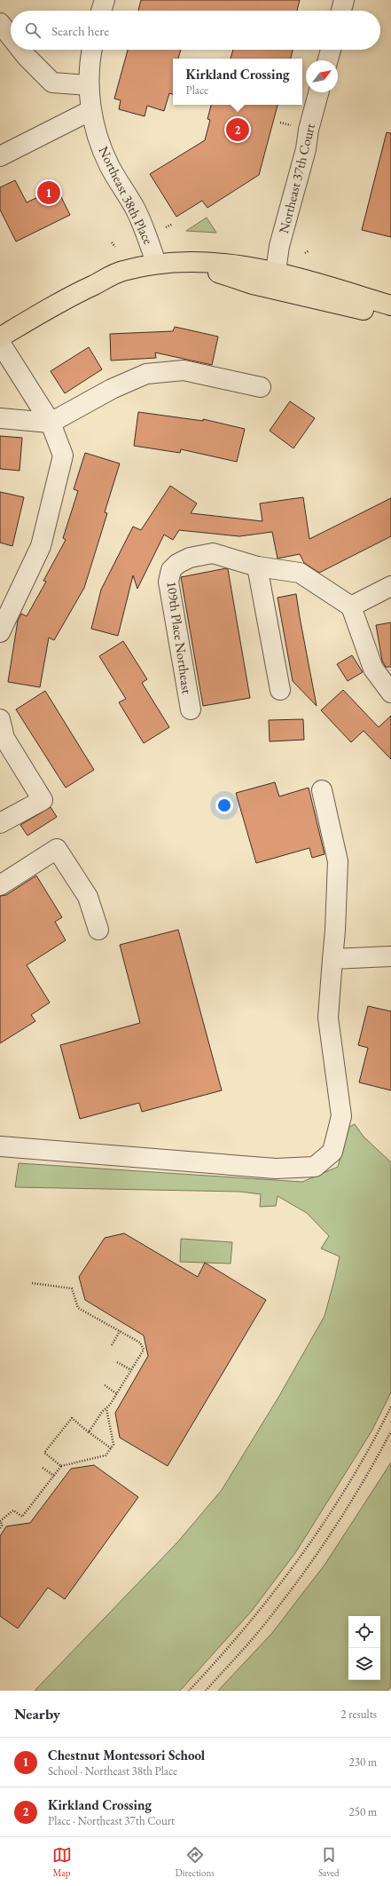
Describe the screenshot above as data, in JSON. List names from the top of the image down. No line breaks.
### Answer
{"streets":{"street":["Northeast 37th Court","Northeast 38th Place","109th Place Northeast"]},"north":"top right","page":{"search":"Search here","popup":["Kirkland Crossing","Place"],"pins":["2","1"],"heading":["Nearby","2 results"],"list":[{"mark":"1","name":"Chestnut Montessori School","note":"School · Northeast 38th Place","value":"230 m"},{"mark":"2","name":"Kirkland Crossing","note":"Place · Northeast 37th Court","value":"250 m"}],"nav":["Map","Directions","Saved"]}}
